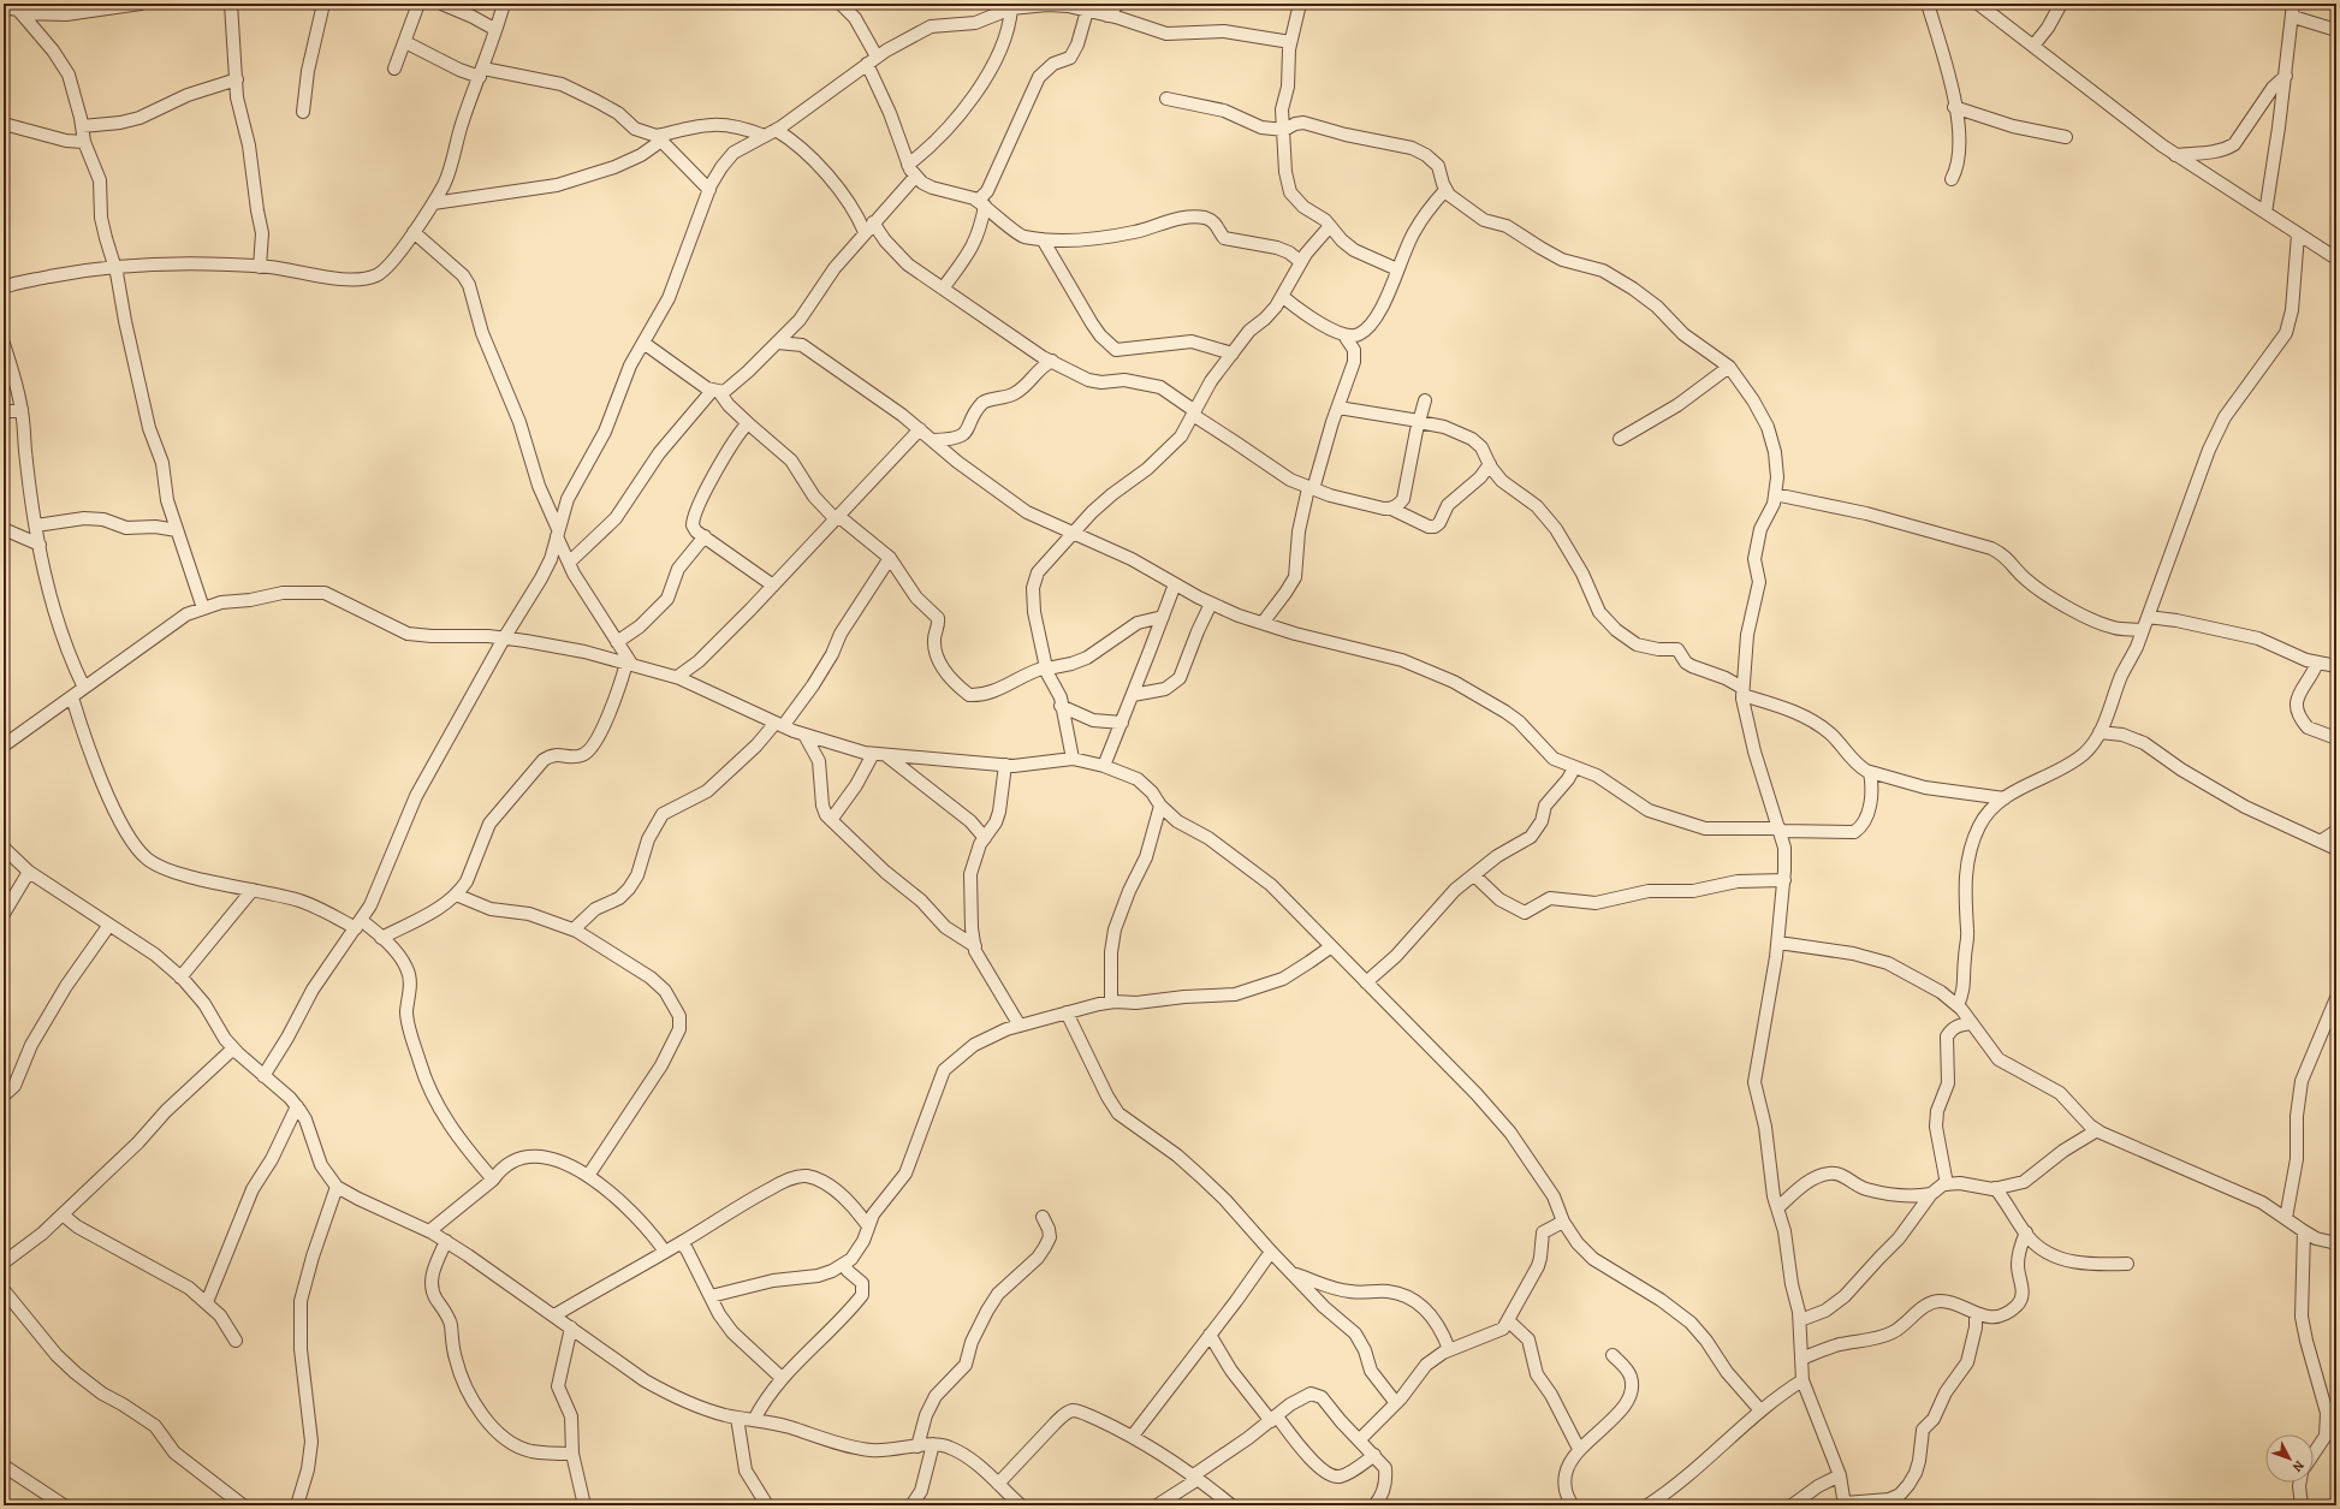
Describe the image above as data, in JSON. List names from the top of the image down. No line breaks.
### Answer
{"north":"bottom right"}
